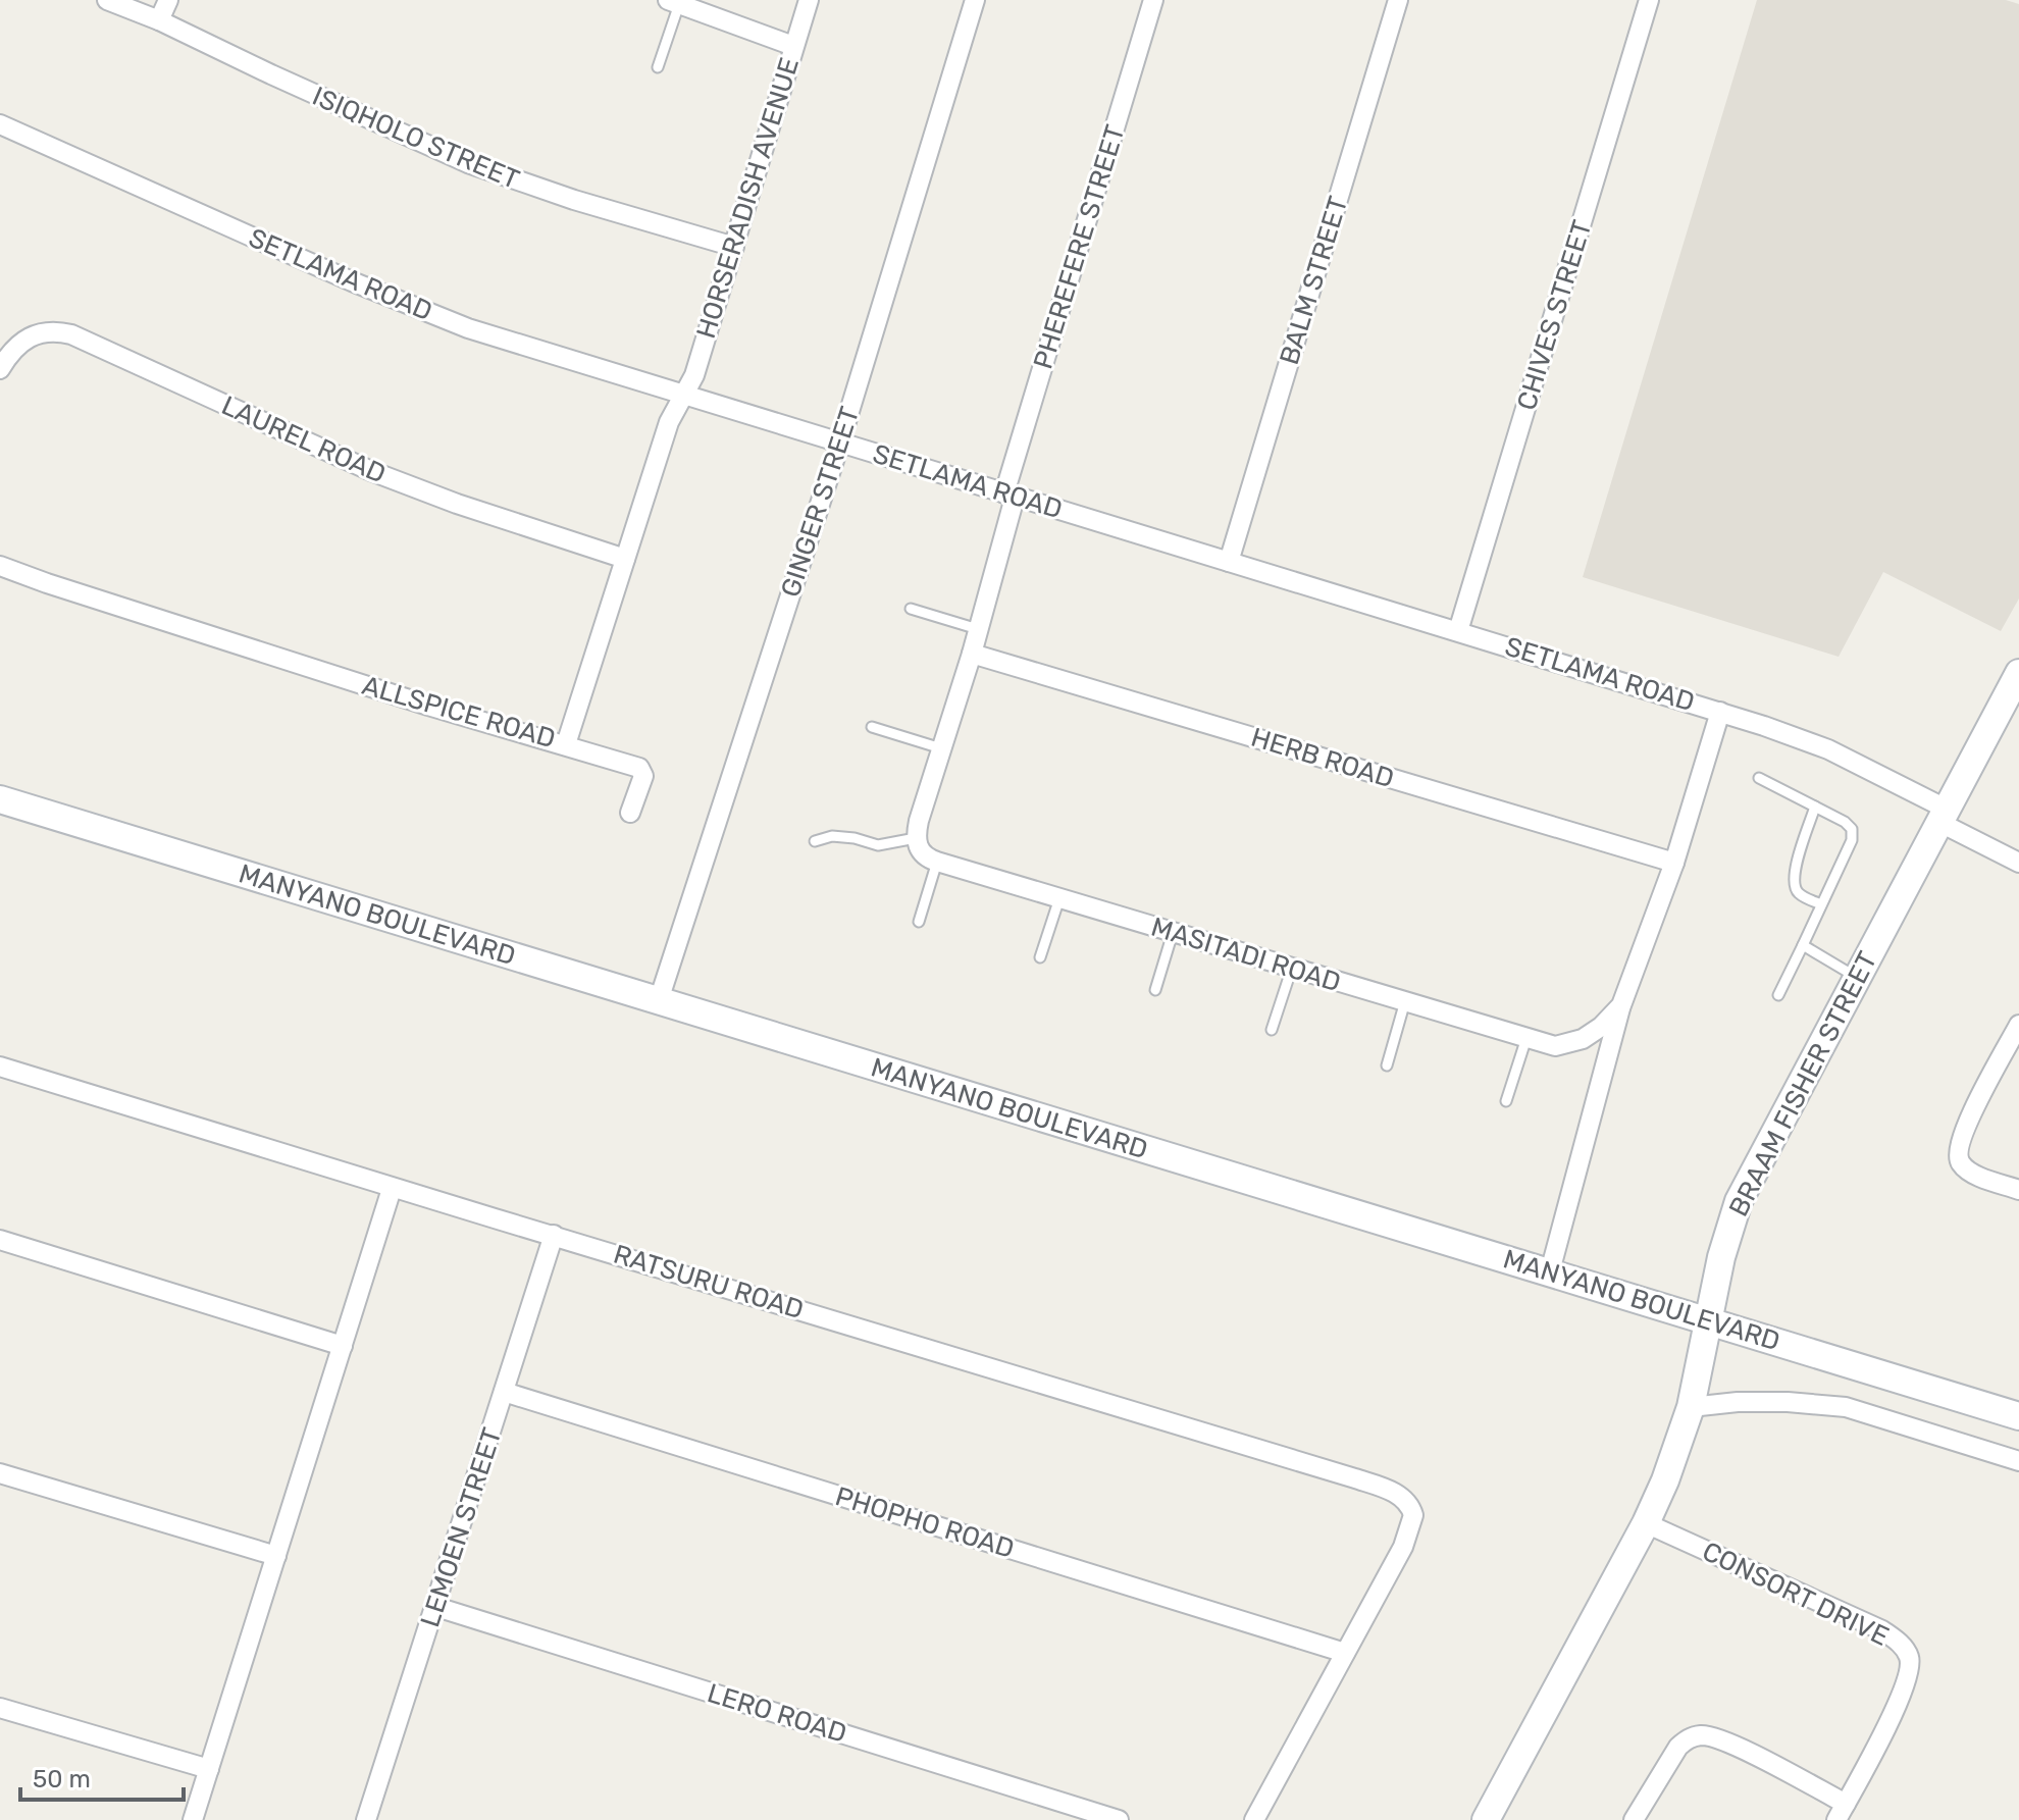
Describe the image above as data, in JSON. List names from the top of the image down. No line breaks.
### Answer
{"streets":{"street":["ISIQHOLO STREET","HORSERADISH AVENUE","PHEREFERE STREET","SETLAMA ROAD","BALM STREET","CHIVES STREET","LAUREL ROAD","GINGER STREET","ALLSPICE ROAD","HERB ROAD","MANYANO BOULEVARD","MASITADI ROAD","BRAAM FISHER STREET","RATSURU ROAD","PHOPHO ROAD","LEMOEN STREET","CONSORT DRIVE","LERO ROAD"]},"crossings":[["ISIQHOLO STREET","HORSERADISH AVENUE"],["HORSERADISH AVENUE","SETLAMA ROAD"],["HORSERADISH AVENUE","ALLSPICE ROAD"],["PHEREFERE STREET","SETLAMA ROAD"],["SETLAMA ROAD","BALM STREET"],["SETLAMA ROAD","CHIVES STREET"],["SETLAMA ROAD","GINGER STREET"],["SETLAMA ROAD","ALLSPICE ROAD"],["SETLAMA ROAD","MASITADI ROAD"],["SETLAMA ROAD","BRAAM FISHER STREET"],["LAUREL ROAD","ALLSPICE ROAD"],["GINGER STREET","MANYANO BOULEVARD"],["HERB ROAD","MASITADI ROAD"],["MANYANO BOULEVARD","BRAAM FISHER STREET"],["BRAAM FISHER STREET","CONSORT DRIVE"],["RATSURU ROAD","PHOPHO ROAD"],["RATSURU ROAD","LEMOEN STREET"],["PHOPHO ROAD","LEMOEN STREET"],["LEMOEN STREET","LERO ROAD"]],"scale_bar":"50 m"}
